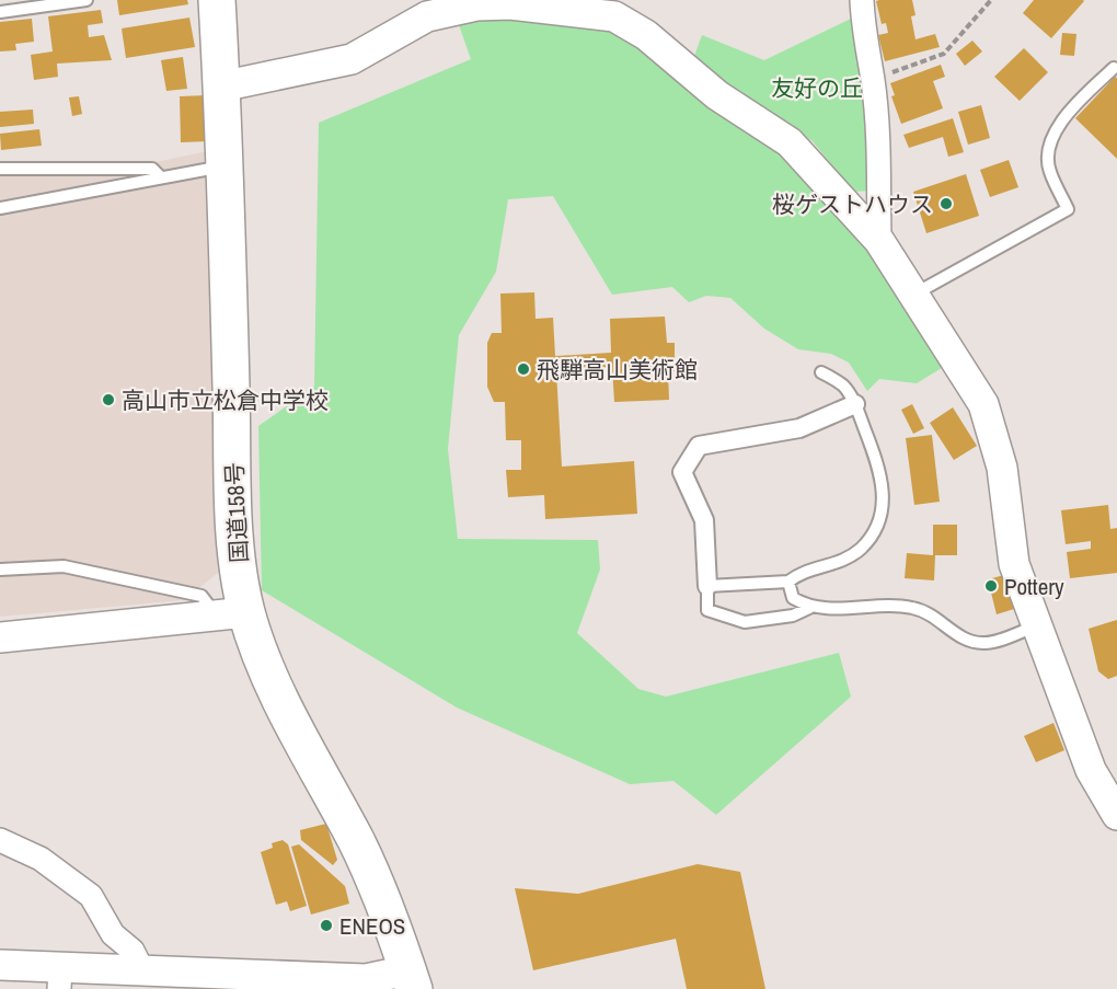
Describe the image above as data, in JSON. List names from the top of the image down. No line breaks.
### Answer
{"streets":{"highway":["国道158号"]},"parks":["友好の丘"],"places":["桜ゲストハウス","飛騨高山美術館","高山市立松倉中学校","Pottery","ENEOS"]}
